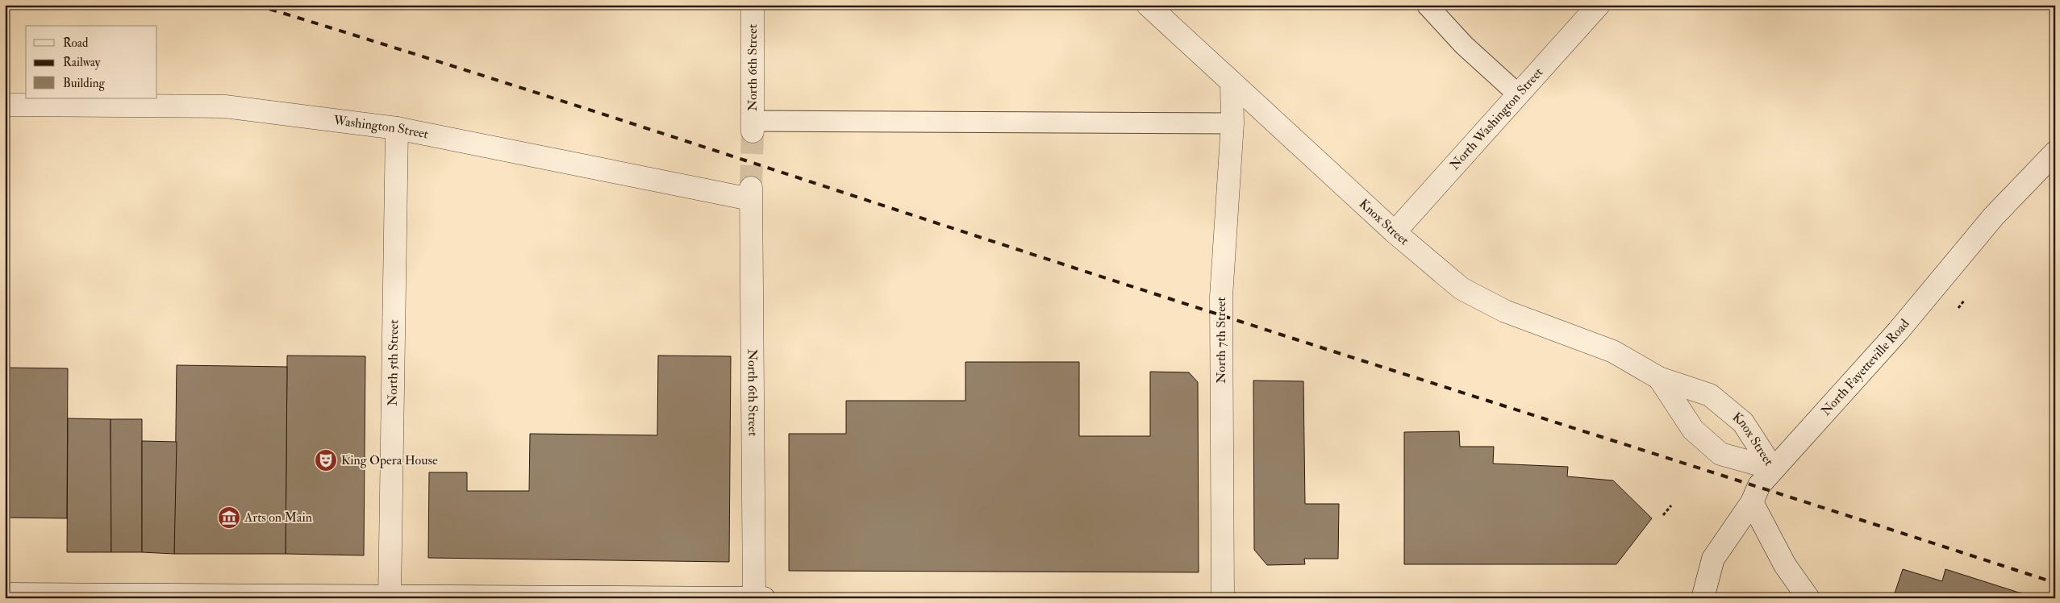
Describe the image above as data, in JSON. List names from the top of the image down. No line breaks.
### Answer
{"streets":{"street":["North 6th Street","North Washington Street","Washington Street","Knox Street","North 7th Street","North 5th Street","North Fayetteville Road"]},"crossings":[["North 6th Street","Washington Street"],["North Washington Street","Knox Street"],["Washington Street","North 5th Street"],["Knox Street","North 7th Street"],["Knox Street","North Fayetteville Road"]],"places":{"theatre":["King Opera House"],"museum":["Arts on Main"]},"legend":["Road","Railway","Building"]}
